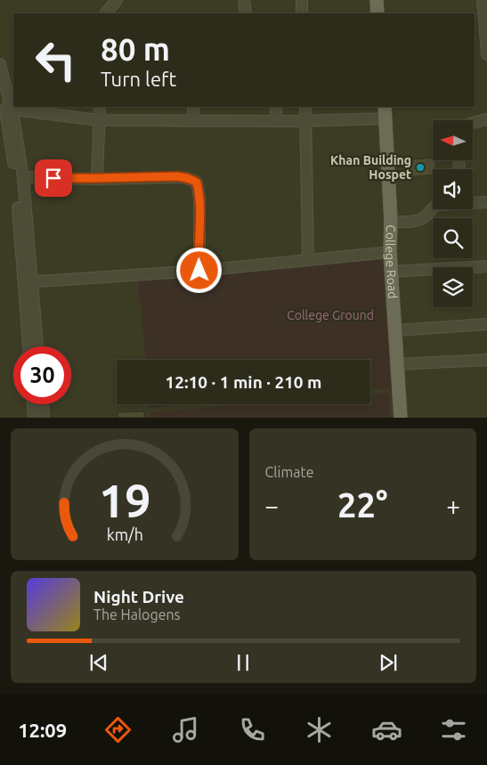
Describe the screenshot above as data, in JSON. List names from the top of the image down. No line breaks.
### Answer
{"streets":{"main road":["College Road"]},"parks":["College Ground"],"places":["Khan Building Hospet"],"north":"left","page":{"turn":["80 m","Turn left"],"limit":"30","trip":"12:10 · 1 min · 210 m","tile":"Climate","heat":["−","22°","+"],"song":["Night Drive","The Halogens"],"tabs":"12:09","gauge":["19","km/h"]}}
